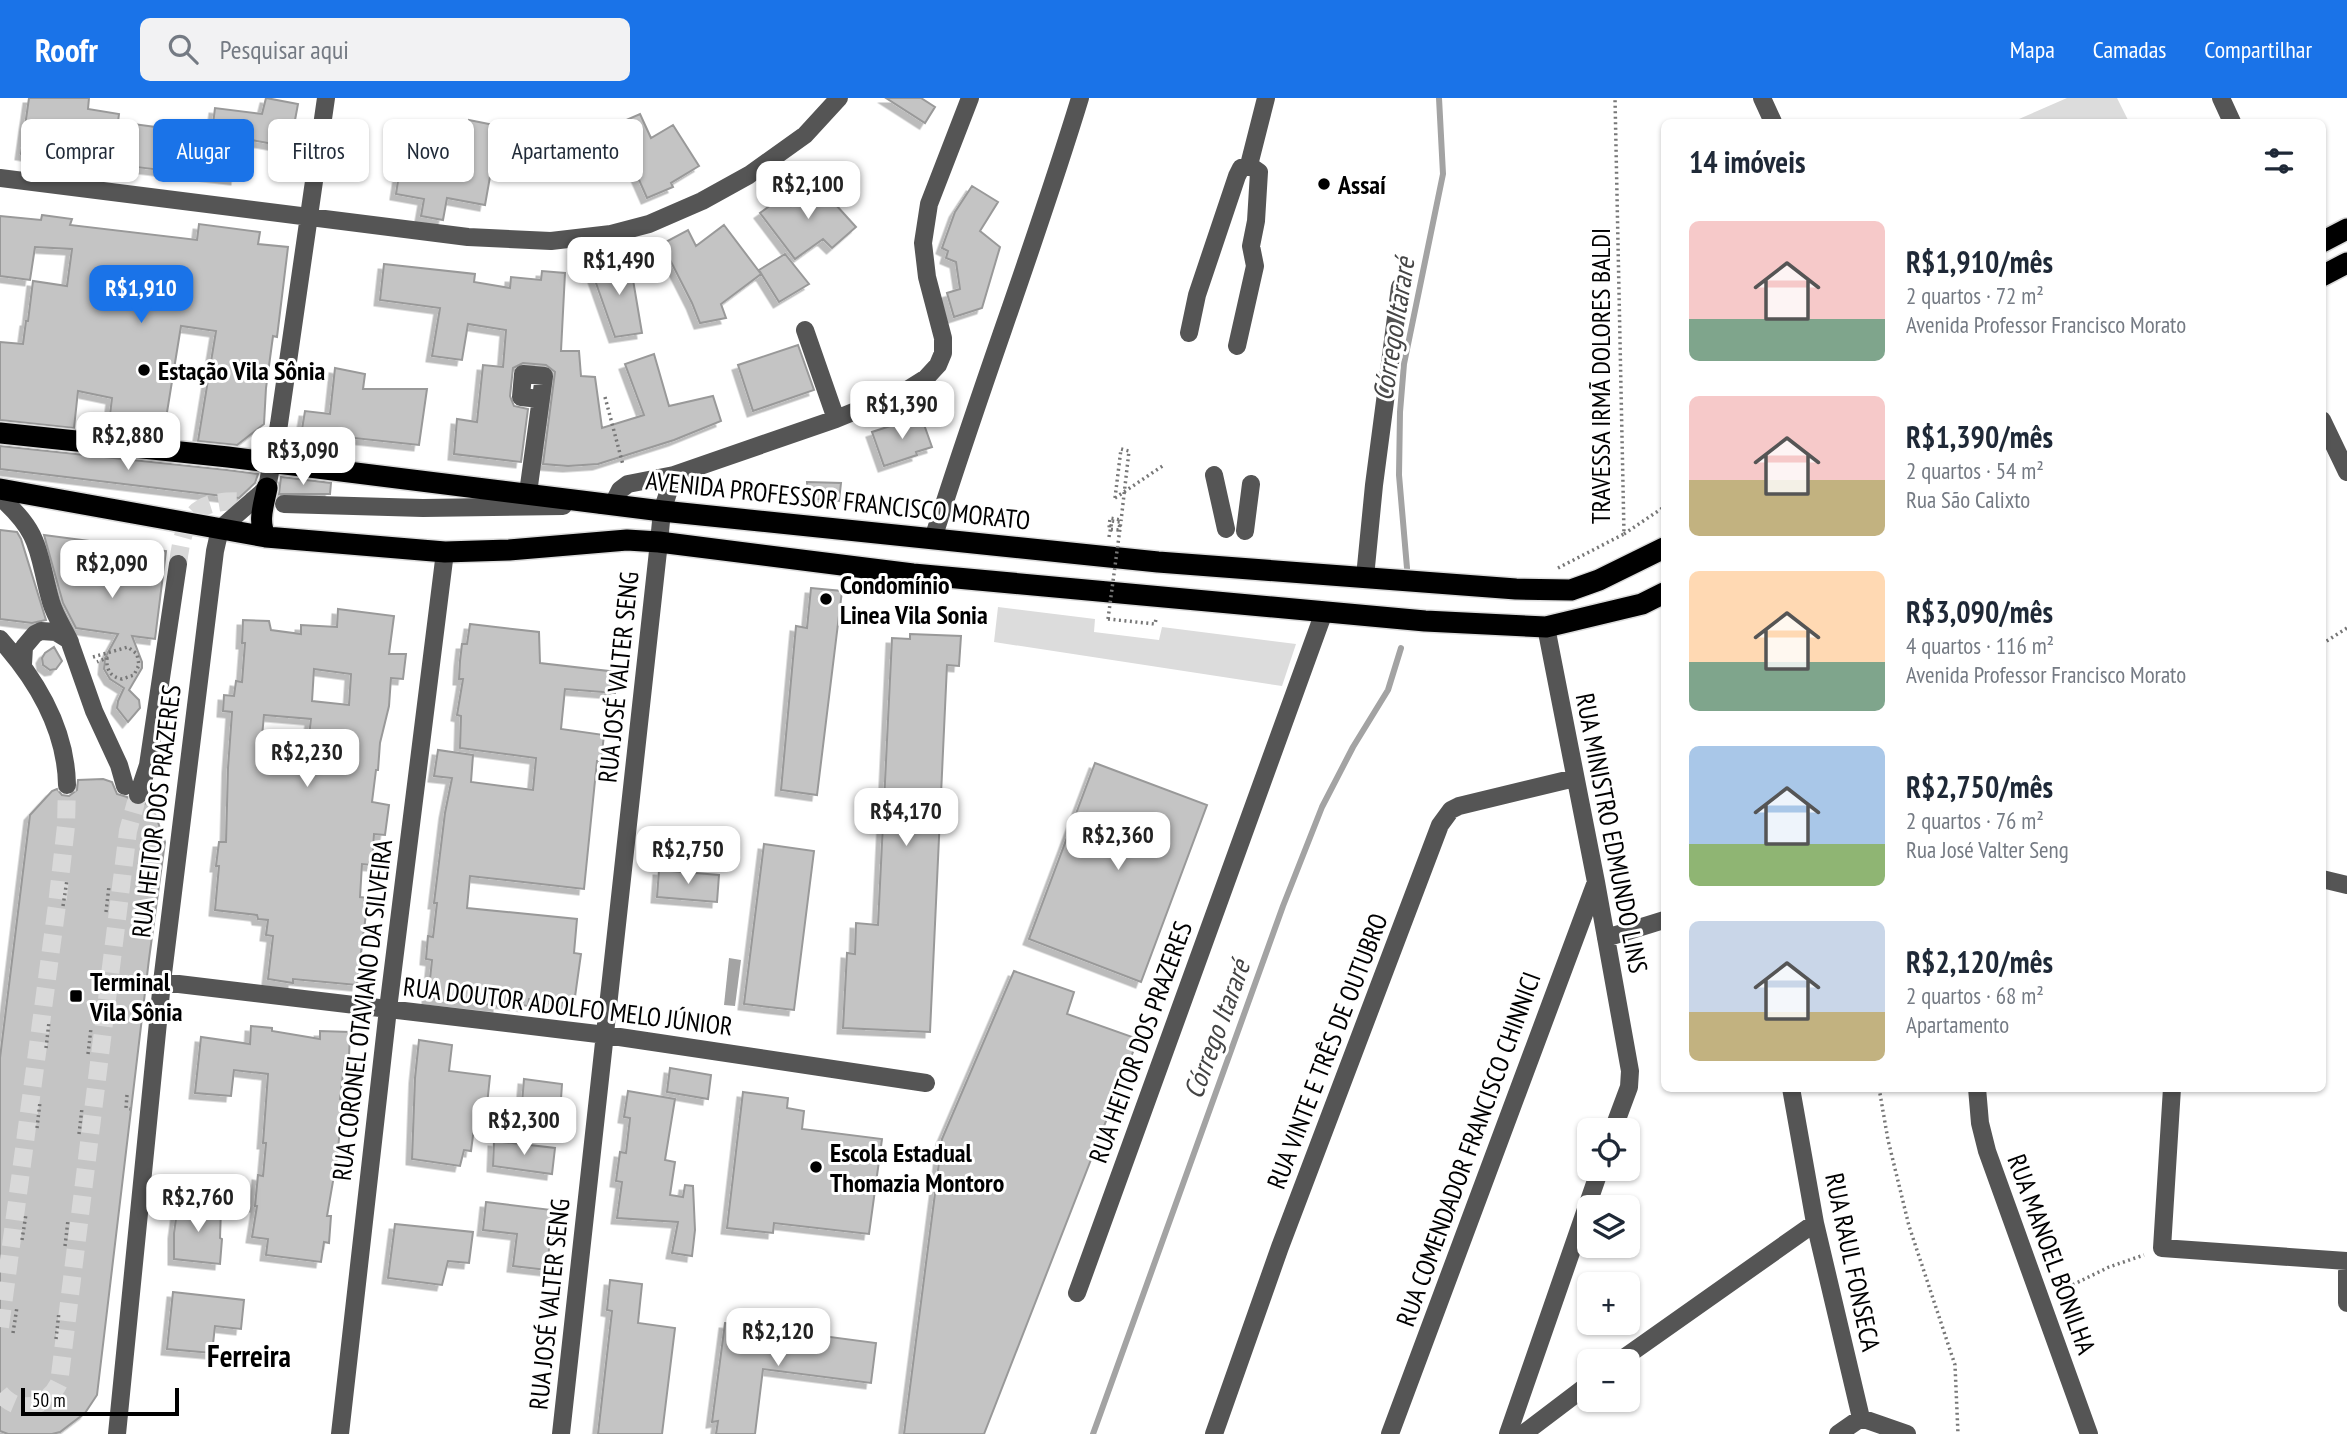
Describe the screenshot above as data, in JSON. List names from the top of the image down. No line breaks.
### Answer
{"streets":{"highway":["AVENIDA PROFESSOR FRANCISCO MORATO"],"street":["RUA JOSÉ VALTER SENG","RUA HEITOR DOS PRAZERES","RUA MINISTRO EDMUNDO LINS","RUA DOUTOR ADOLFO MELO JÚNIOR","RUA CORONEL OTAVIANO DA SILVEIRA","RUA VINTE E TRÊS DE OUTUBRO","RUA COMENDADOR FRANCISCO CHINNICI","RUA MANOEL BONILHA","RUA RAUL FONSECA"],"path":["TRAVESSA IRMÃ DOLORES BALDI"]},"crossings":[["AVENIDA PROFESSOR FRANCISCO MORATO","RUA JOSÉ VALTER SENG"],["RUA JOSÉ VALTER SENG","RUA DOUTOR ADOLFO MELO JÚNIOR"],["RUA HEITOR DOS PRAZERES","RUA DOUTOR ADOLFO MELO JÚNIOR"],["RUA MINISTRO EDMUNDO LINS","RUA VINTE E TRÊS DE OUTUBRO"],["RUA MINISTRO EDMUNDO LINS","RUA COMENDADOR FRANCISCO CHINNICI"],["RUA DOUTOR ADOLFO MELO JÚNIOR","RUA CORONEL OTAVIANO DA SILVEIRA"]],"districts":["Ferreira"],"water":["Córrego Itararé"],"places":{"other":["Assaí","Estação Vila Sônia","Condomínio Linea Vila Sonia","Escola Estadual Thomazia Montoro"],"transit":["Terminal Vila Sônia"]},"scale_bar":"50 m","page":{"header":"Roofr","search":"Pesquisar aqui","nav":["Mapa","Camadas","Compartilhar"],"chip":["Comprar","Alugar","Filtros","Novo","Apartamento"],"heading":"14 imóveis","price":["R$2,100","R$1,490","R$1,910","R$1,390","R$2,880","R$3,090","R$2,090","R$2,230","R$4,170","R$2,360","R$2,750","R$2,300","R$2,760","R$2,120"],"list":[{"name":"R$1,910/mês","note":"2 quartos · 72 m² · Avenida Professor Francisco Morato"},{"name":"R$1,390/mês","note":"2 quartos · 54 m² · Rua São Calixto"},{"name":"R$3,090/mês","note":"4 quartos · 116 m² · Avenida Professor Francisco Morato"},{"name":"R$2,750/mês","note":"2 quartos · 76 m² · Rua José Valter Seng"},{"name":"R$2,120/mês","note":"2 quartos · 68 m² · Apartamento"}],"map_buttons":["+","−"],"scale":"50 m"}}
